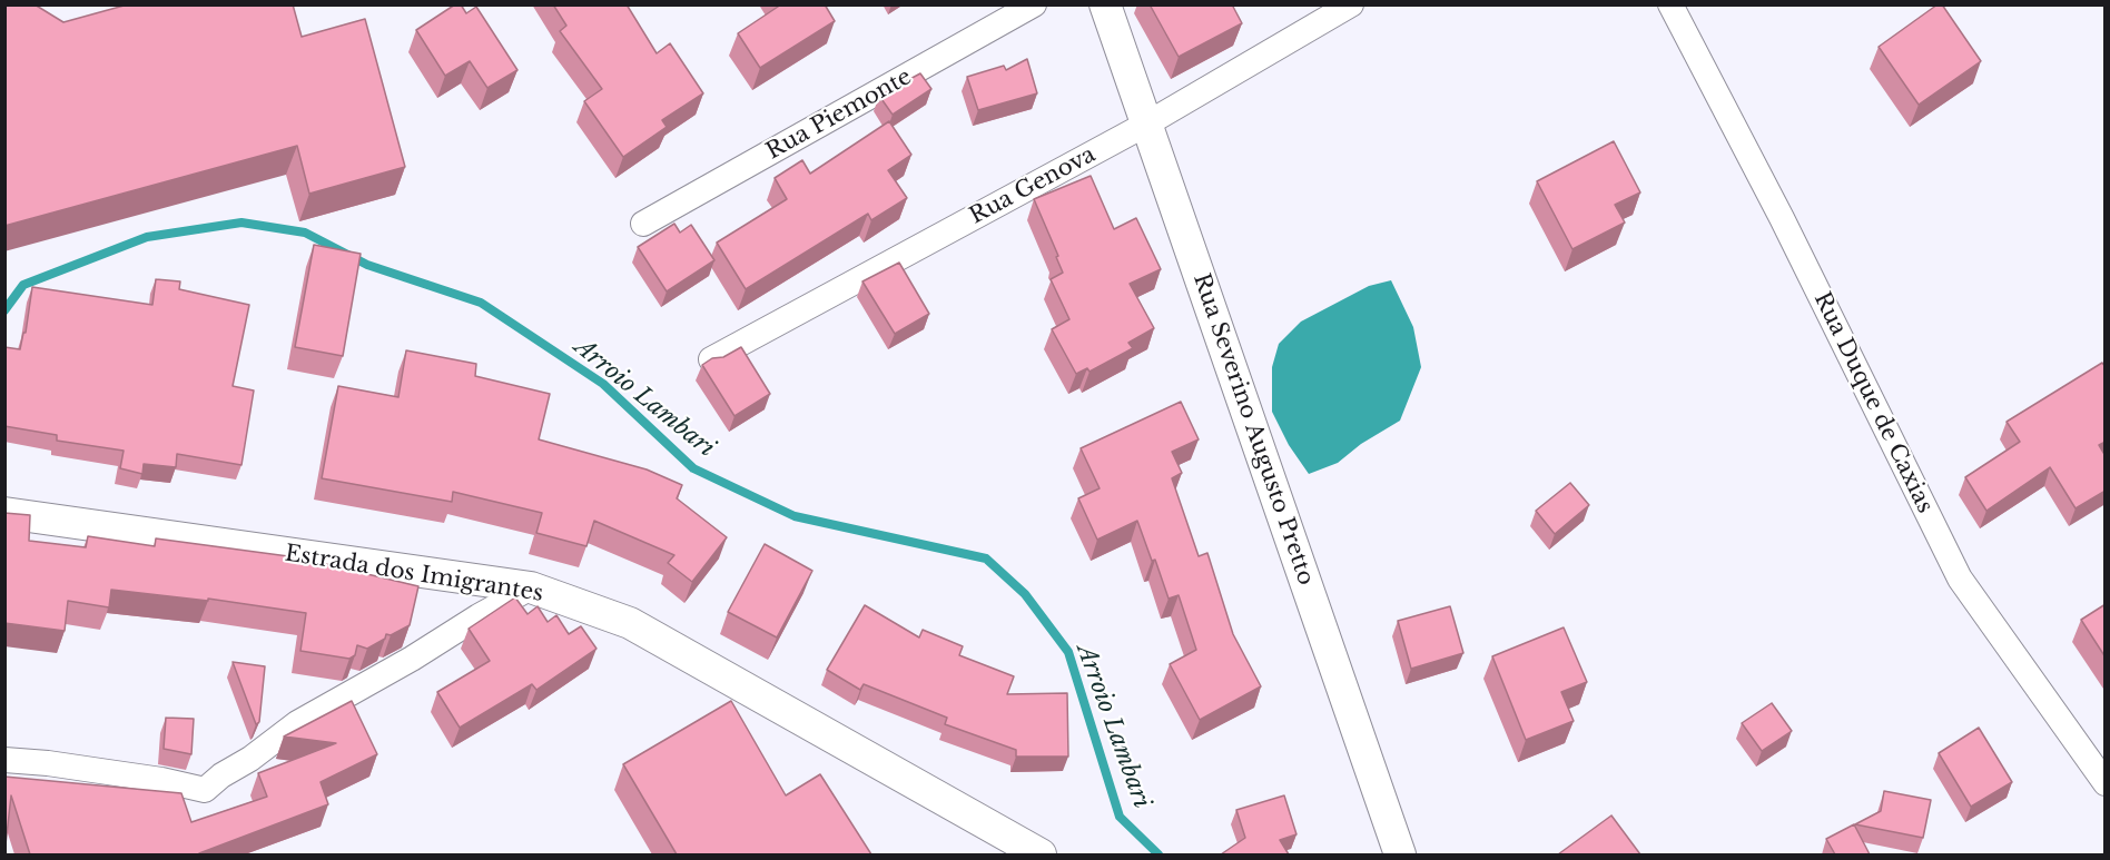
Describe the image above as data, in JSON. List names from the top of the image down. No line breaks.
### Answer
{"streets":{"street":["Rua Piemonte","Rua Genova","Rua Duque de Caxias","Rua Severino Augusto Pretto","Estrada dos Imigrantes"]},"crossings":[["Rua Genova","Rua Severino Augusto Pretto"]],"water":["Arroio Lambari"]}
